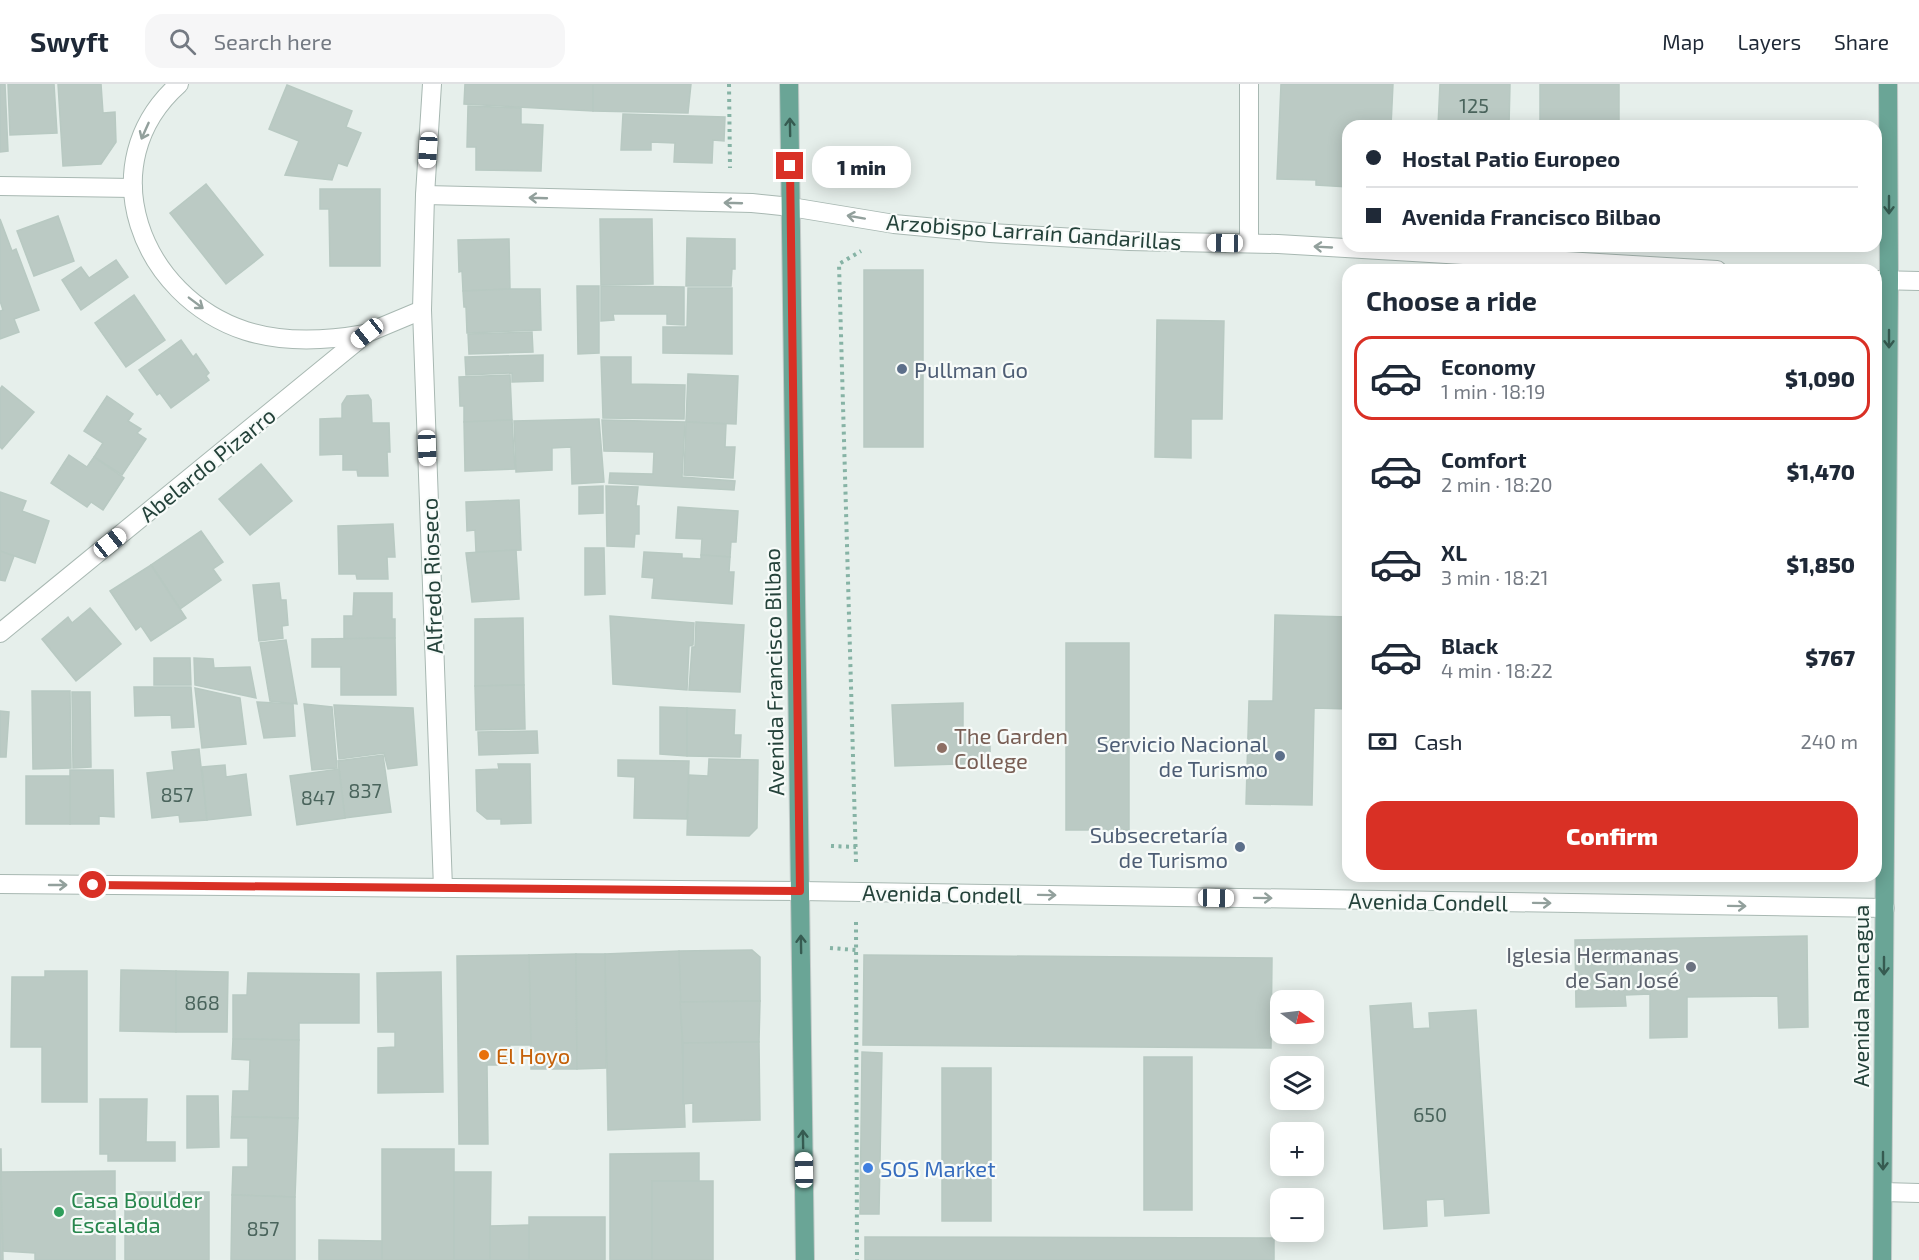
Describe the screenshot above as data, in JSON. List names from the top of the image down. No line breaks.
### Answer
{"streets":{"main road":["Avenida Francisco Bilbao","Avenida Rancagua"],"street":["Arzobispo Larraín Gandarillas","Abelardo Pizarro","Alfredo Rioseco","Avenida Condell"]},"crossings":[["Arzobispo Larraín Gandarillas","Alfredo Rioseco"],["Arzobispo Larraín Gandarillas","Avenida Francisco Bilbao"],["Abelardo Pizarro","Alfredo Rioseco"],["Alfredo Rioseco","Avenida Condell"],["Avenida Francisco Bilbao","Avenida Condell"],["Avenida Condell","Avenida Rancagua"]],"one_way":["Arzobispo Larraín Gandarillas","Avenida Francisco Bilbao","Avenida Condell","Avenida Rancagua"],"places":["Pullman Go","The Garden College","Servicio Nacional de Turismo","Subsecretaría de Turismo","Iglesia Hermanas de San José","El Hoyo","SOS Market","Casa Boulder Escalada"],"house_numbers":["125","837","857","847","868","650","857"],"north":"right","page":{"header":"Swyft","search":"Search here","nav":["Map","Layers","Share"],"banner":["Hostal Patio Europeo","Avenida Francisco Bilbao"],"bubble":"1 min","heading":"Choose a ride","list":[{"name":"Economy","note":"1 min · 18:19","value":"$1,090"},{"name":"Comfort","note":"2 min · 18:20","value":"$1,470"},{"name":"XL","note":"3 min · 18:21","value":"$1,850"},{"name":"Black","note":"4 min · 18:22","value":"$767"}],"pay":["Cash","240 m"],"buttons":"Confirm","map_buttons":["+","−"]}}
